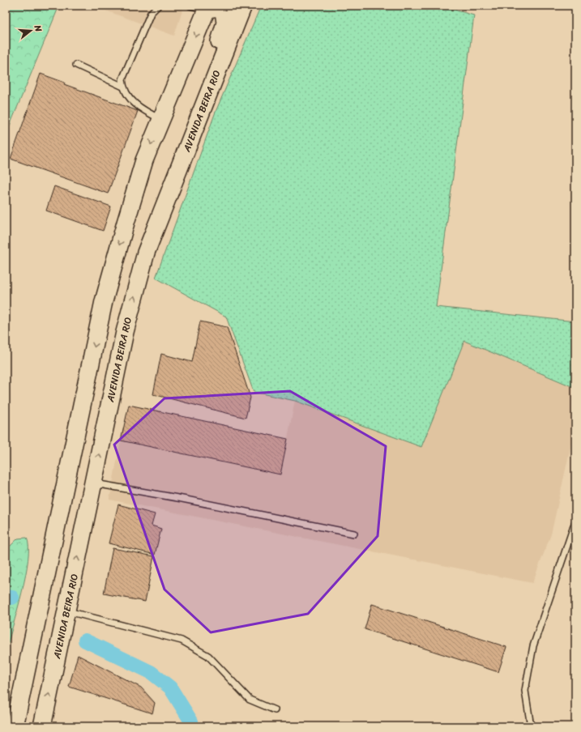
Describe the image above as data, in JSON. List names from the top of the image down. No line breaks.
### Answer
{"streets":{"main road":["AVENIDA BEIRA RIO"]},"north":"right"}
